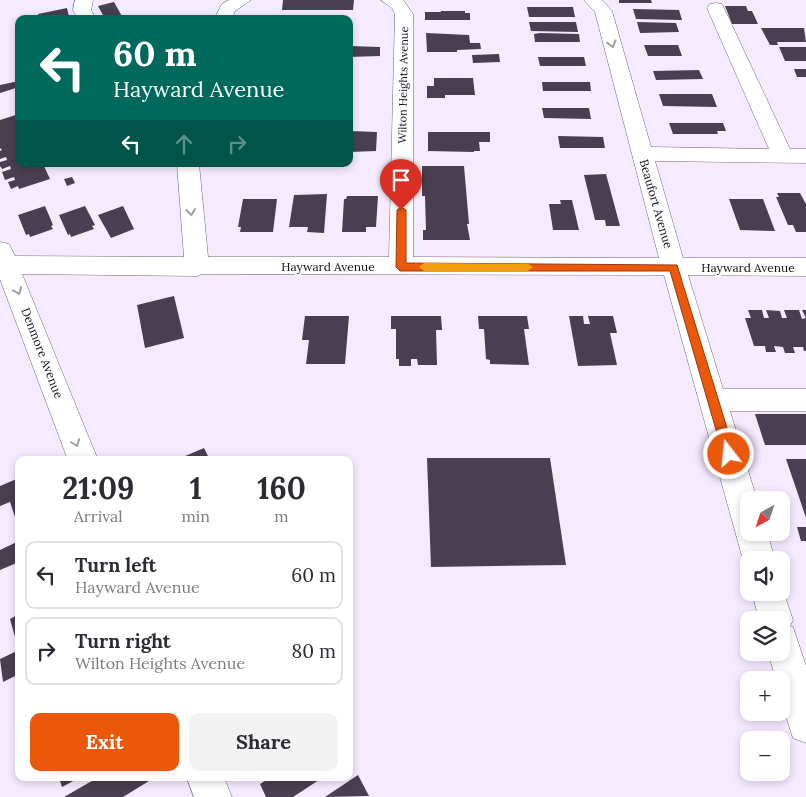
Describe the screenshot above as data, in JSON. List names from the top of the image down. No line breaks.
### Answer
{"streets":{"street":["Wilton Heights Avenue","Beaufort Avenue","Hayward Avenue","Denmore Avenue"]},"crossings":[["Wilton Heights Avenue","Hayward Avenue"],["Beaufort Avenue","Hayward Avenue"],["Hayward Avenue","Denmore Avenue"]],"north":"bottom left","page":{"turn":["60 m","Hayward Avenue"],"eta":["21:09","Arrival","1","min","160","m"],"map_buttons":["+","−"],"list":[{"name":"Turn left","note":"Hayward Avenue","value":"60 m"},{"name":"Turn right","note":"Wilton Heights Avenue","value":"80 m"}],"buttons":["Exit","Share"]}}
